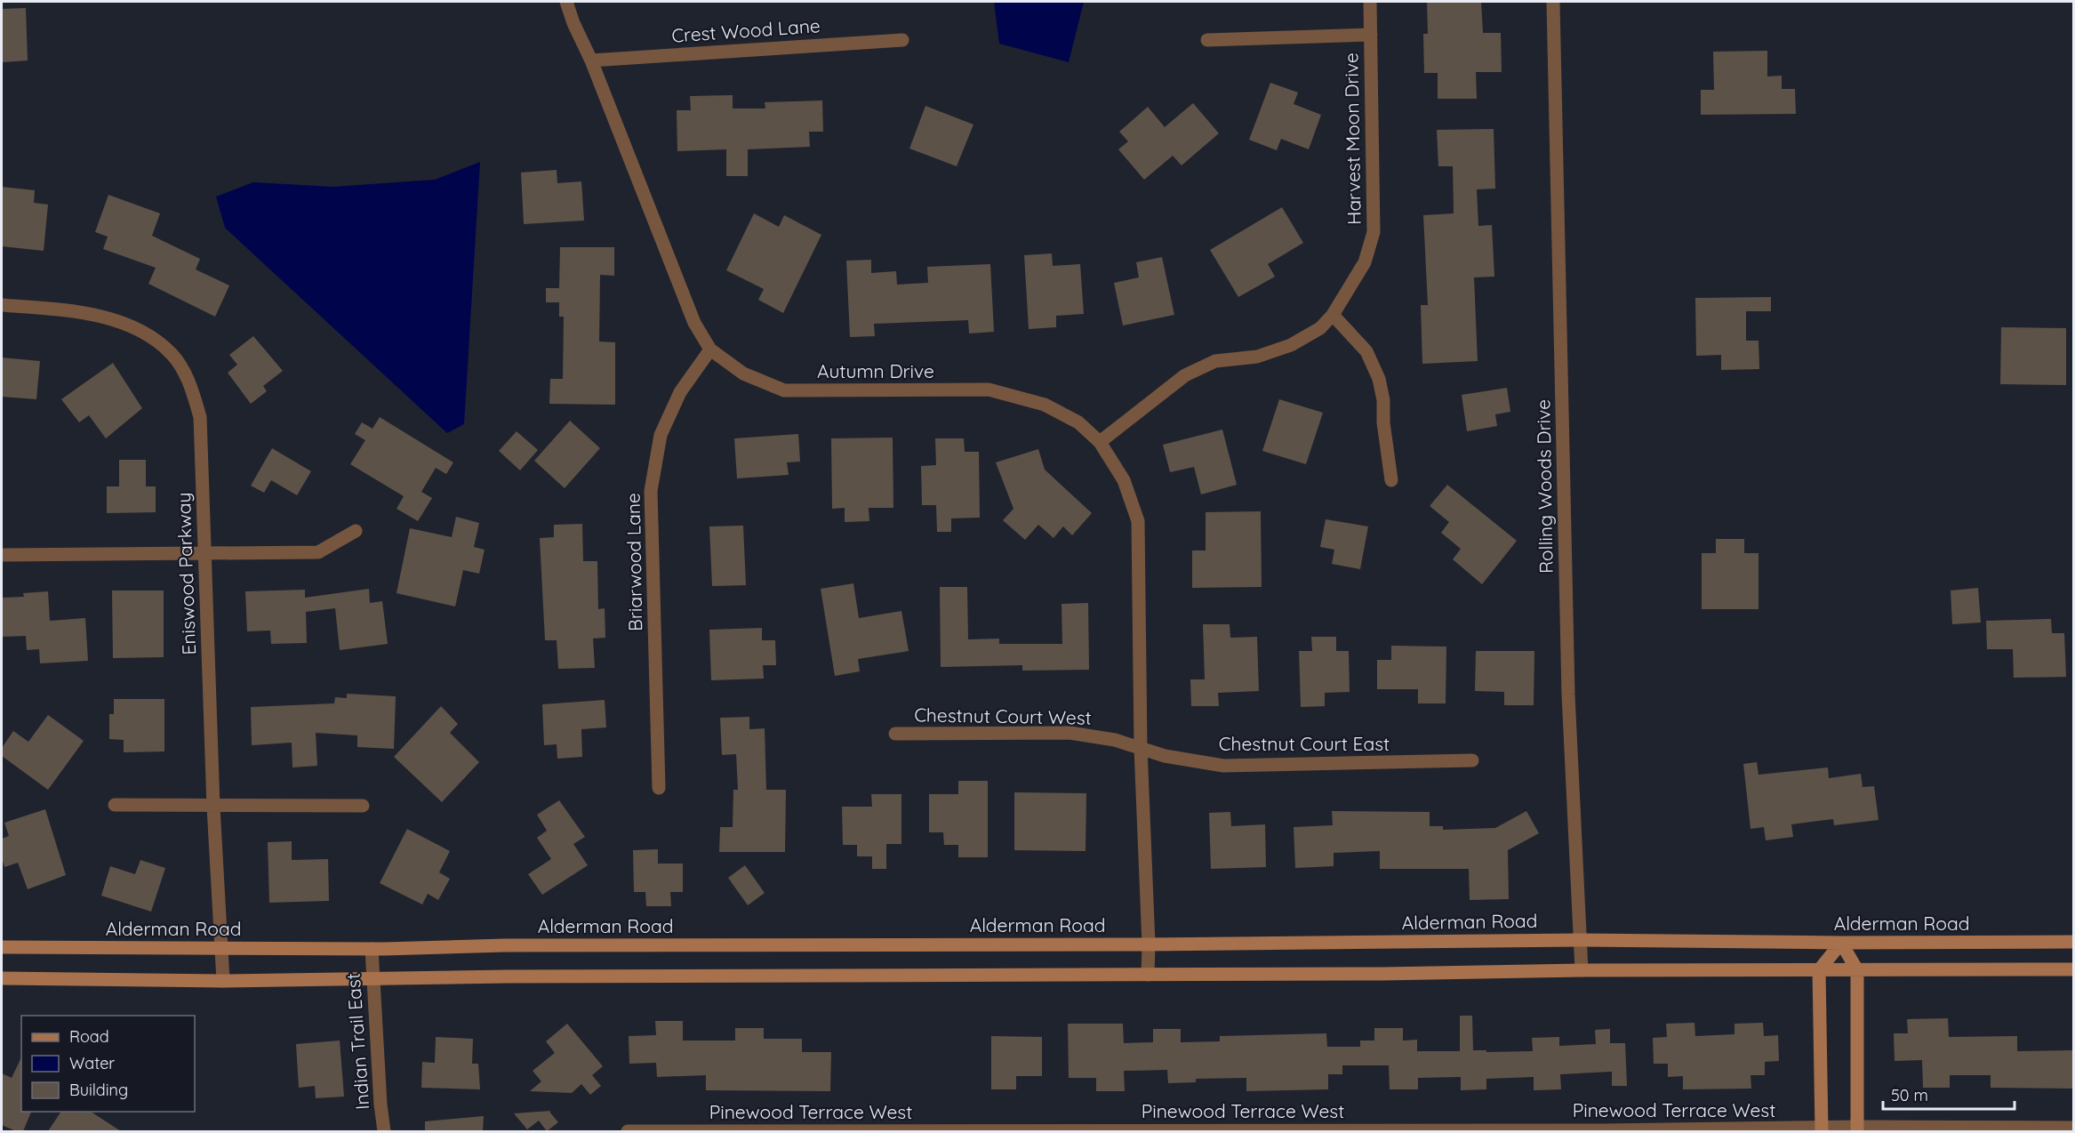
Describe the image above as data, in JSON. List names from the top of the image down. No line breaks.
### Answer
{"streets":{"main road":["Alderman Road"],"street":["Crest Wood Lane","Harvest Moon Drive","Autumn Drive","Rolling Woods Drive","Briarwood Lane","Eniswood Parkway","Chestnut Court West","Chestnut Court East","Indian Trail East","Pinewood Terrace West"]},"crossings":[["Crest Wood Lane","Autumn Drive"],["Harvest Moon Drive","Autumn Drive"],["Autumn Drive","Briarwood Lane"],["Autumn Drive","Chestnut Court West"],["Autumn Drive","Chestnut Court East"],["Rolling Woods Drive","Alderman Road"],["Eniswood Parkway","Alderman Road"],["Chestnut Court West","Chestnut Court East"],["Alderman Road","Indian Trail East"]],"legend":["Road","Water","Building"],"scale_bar":"50 m"}
